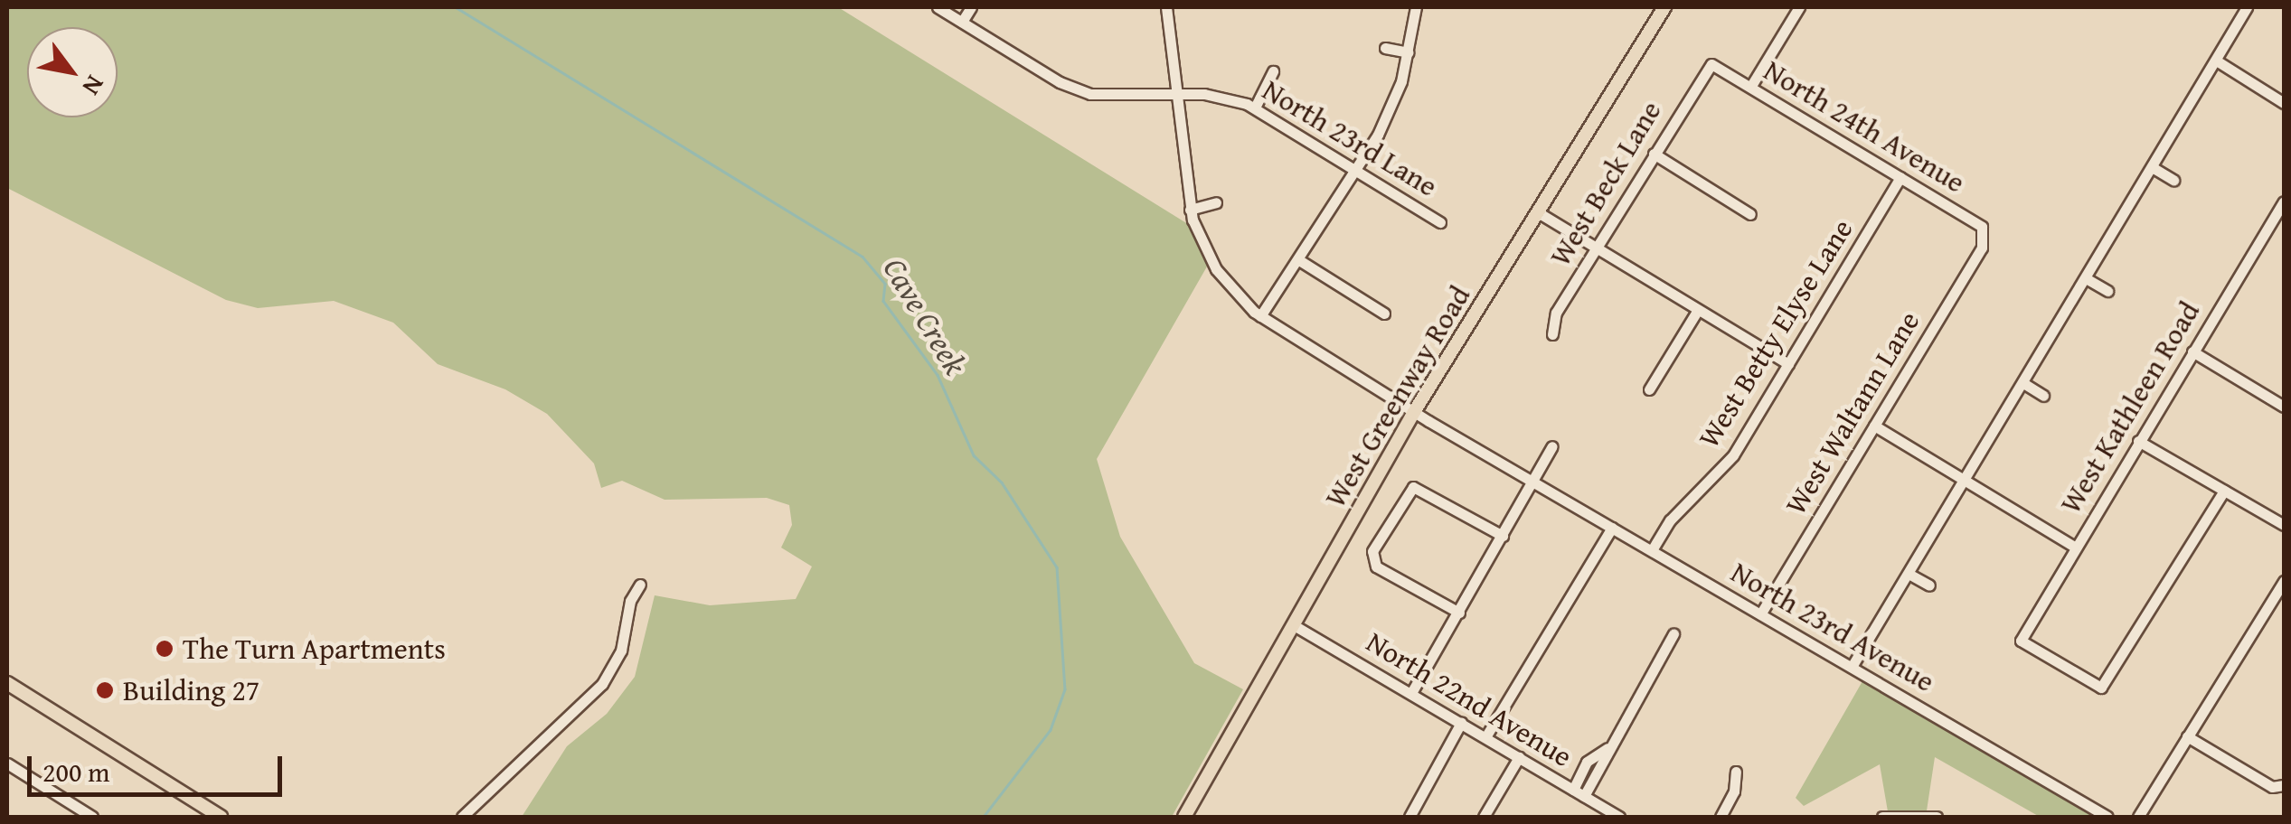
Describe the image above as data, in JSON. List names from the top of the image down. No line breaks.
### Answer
{"streets":{"main road":["West Greenway Road"],"street":["North 24th Avenue","North 23rd Lane","West Beck Lane","West Betty Elyse Lane","West Kathleen Road","West Waltann Lane","North 23rd Avenue","North 22nd Avenue"]},"crossings":[["North 24th Avenue","West Beck Lane"],["North 24th Avenue","West Betty Elyse Lane"],["North 24th Avenue","West Waltann Lane"],["North 23rd Lane","North 23rd Avenue"],["West Betty Elyse Lane","North 23rd Avenue"],["West Greenway Road","North 23rd Avenue"],["West Greenway Road","North 22nd Avenue"],["West Waltann Lane","North 23rd Avenue"]],"water":["Cave Creek"],"places":["The Turn Apartments","Building 27"],"scale_bar":"200 m","north":"bottom right"}
